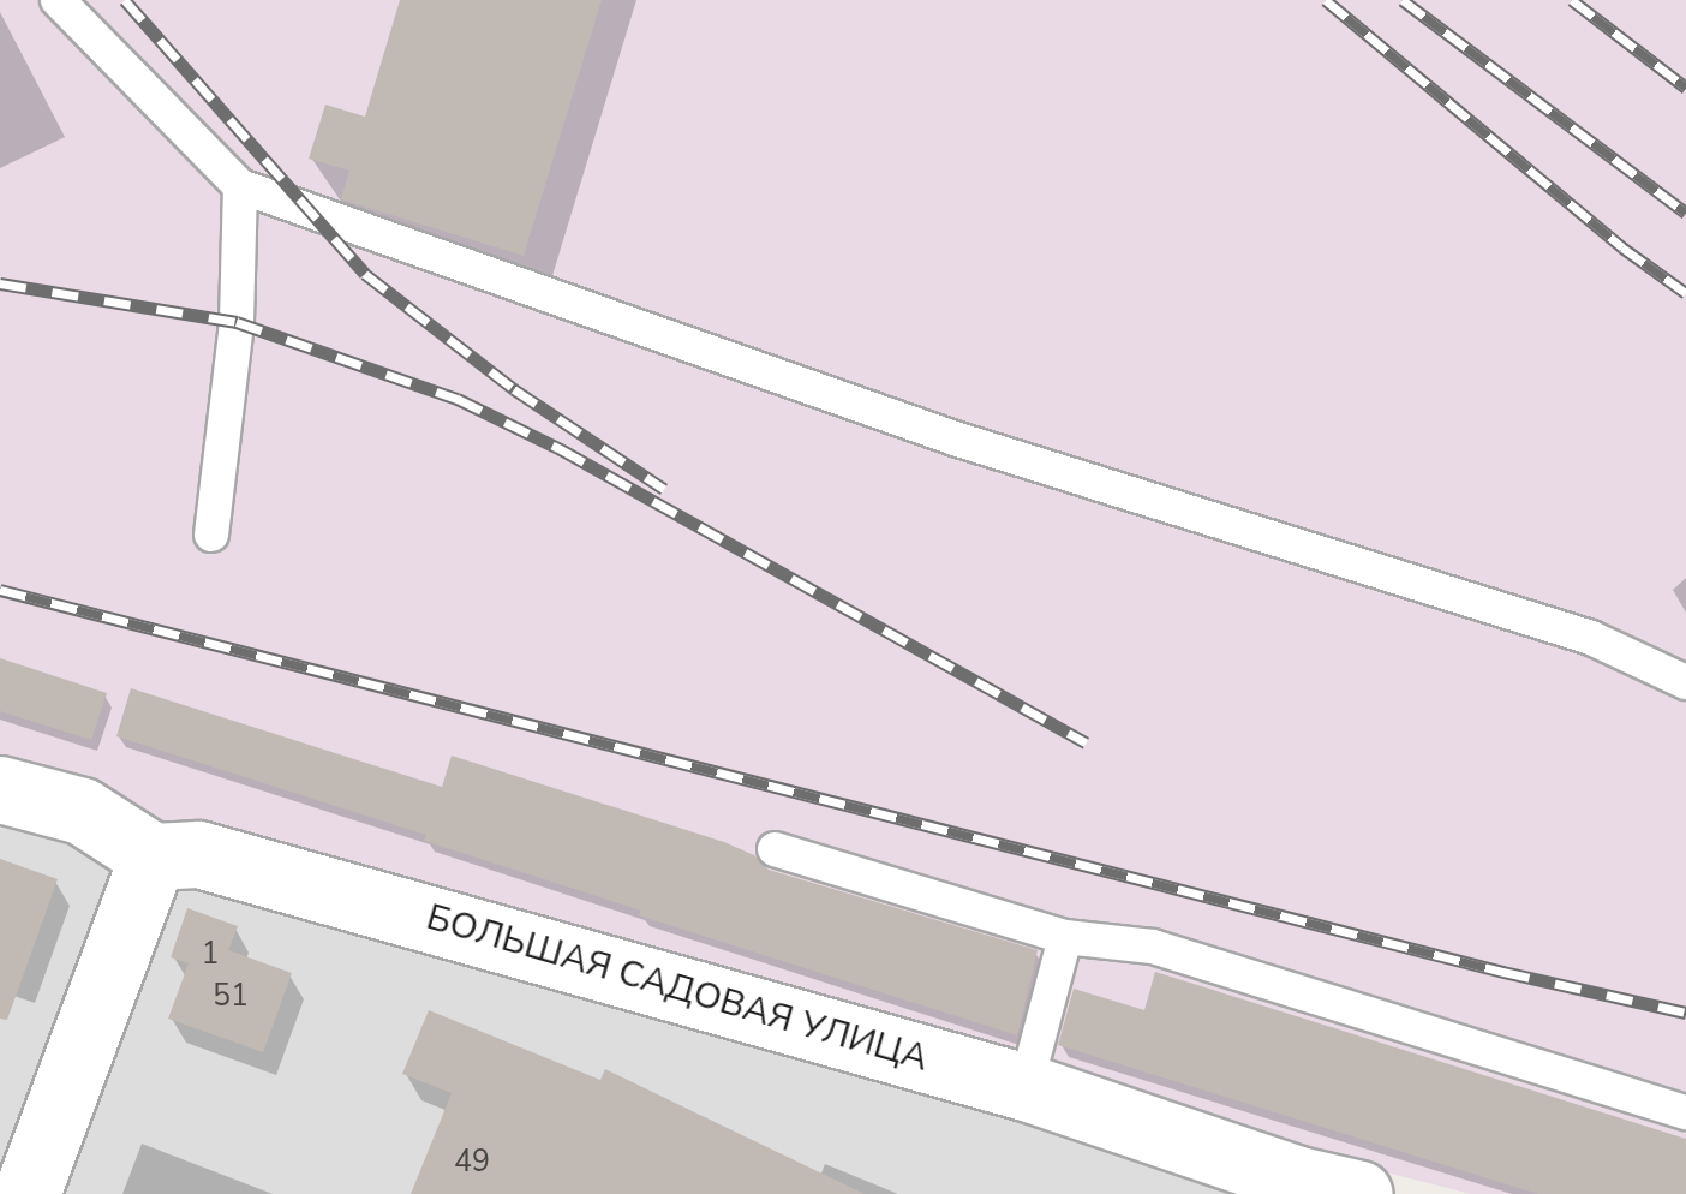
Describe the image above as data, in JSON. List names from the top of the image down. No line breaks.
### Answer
{"streets":{"street":["БОЛЬШАЯ САДОВАЯ УЛИЦА"]},"house_numbers":["1","51","49"]}
